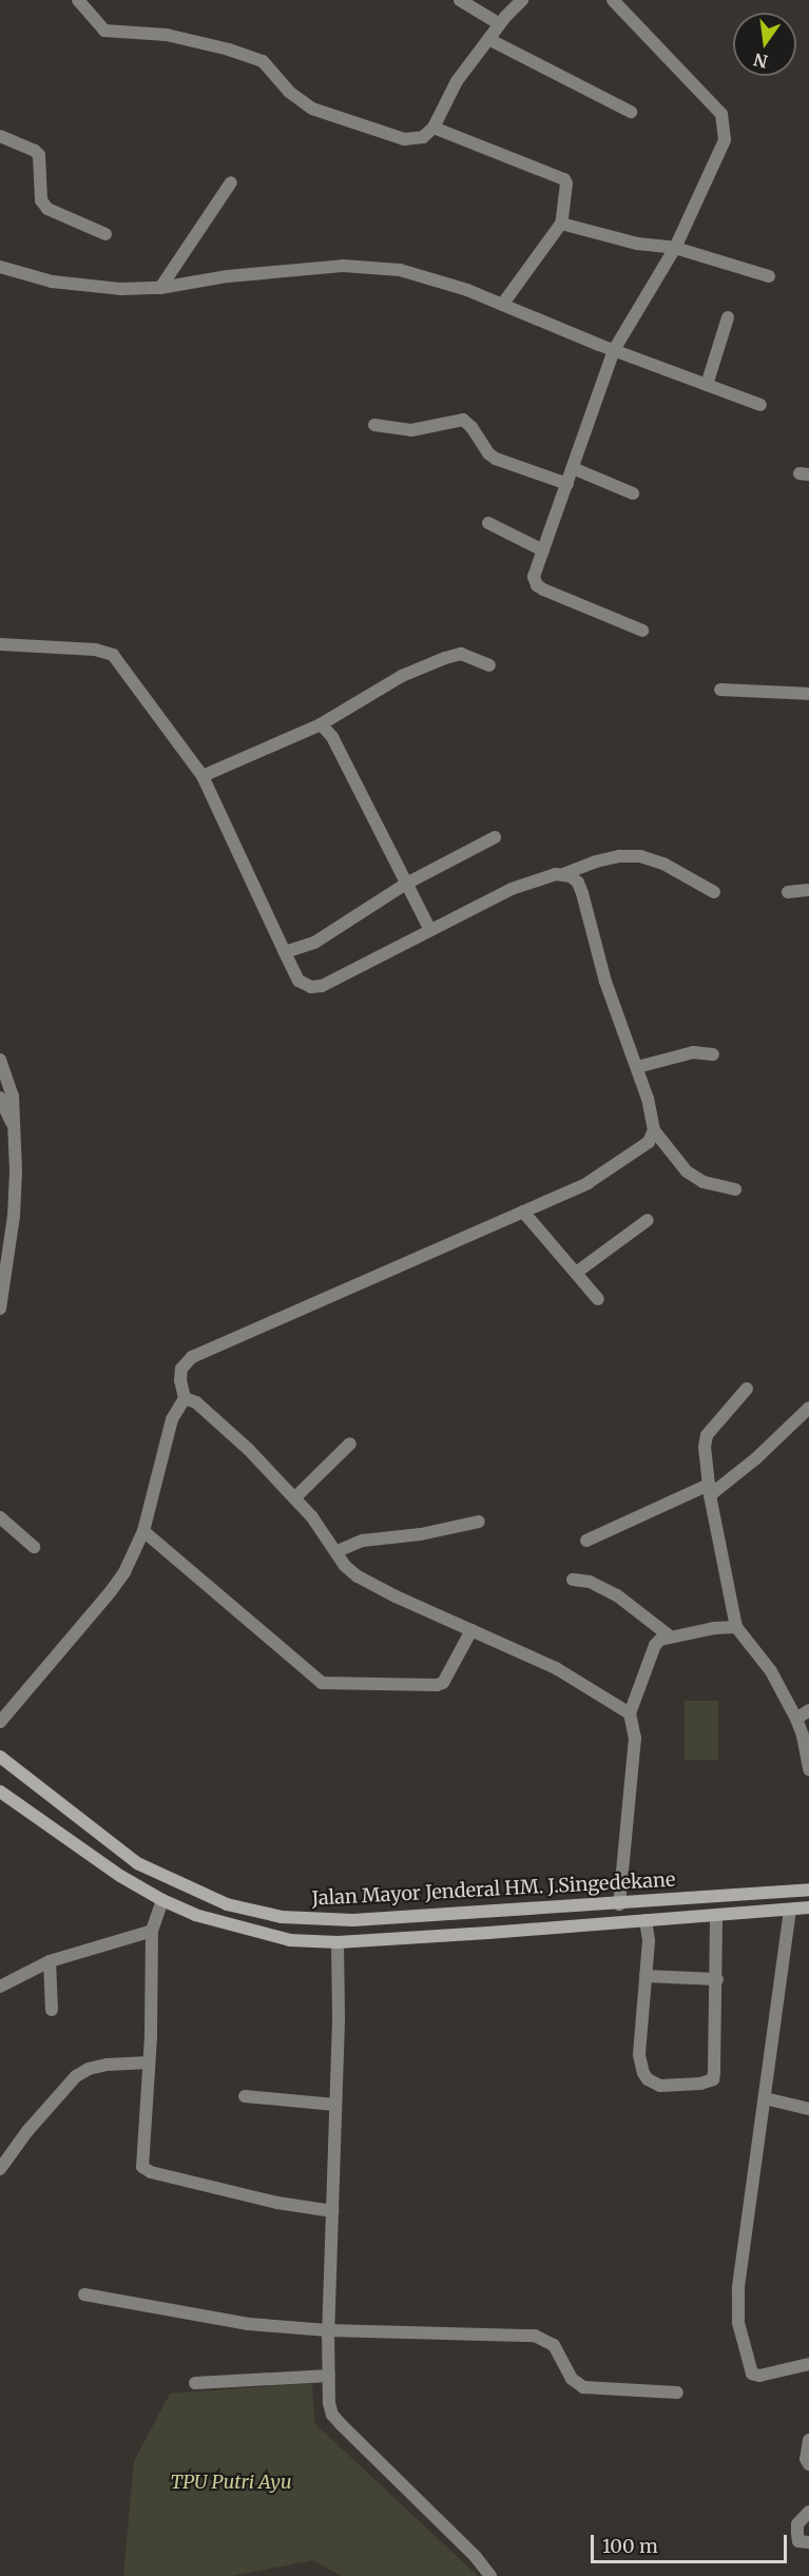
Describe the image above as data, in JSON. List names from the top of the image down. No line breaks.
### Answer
{"streets":{"main road":["Jalan Mayor Jenderal HM. J.Singedekane"]},"parks":["TPU Putri Ayu"],"scale_bar":"100 m","north":"bottom"}
